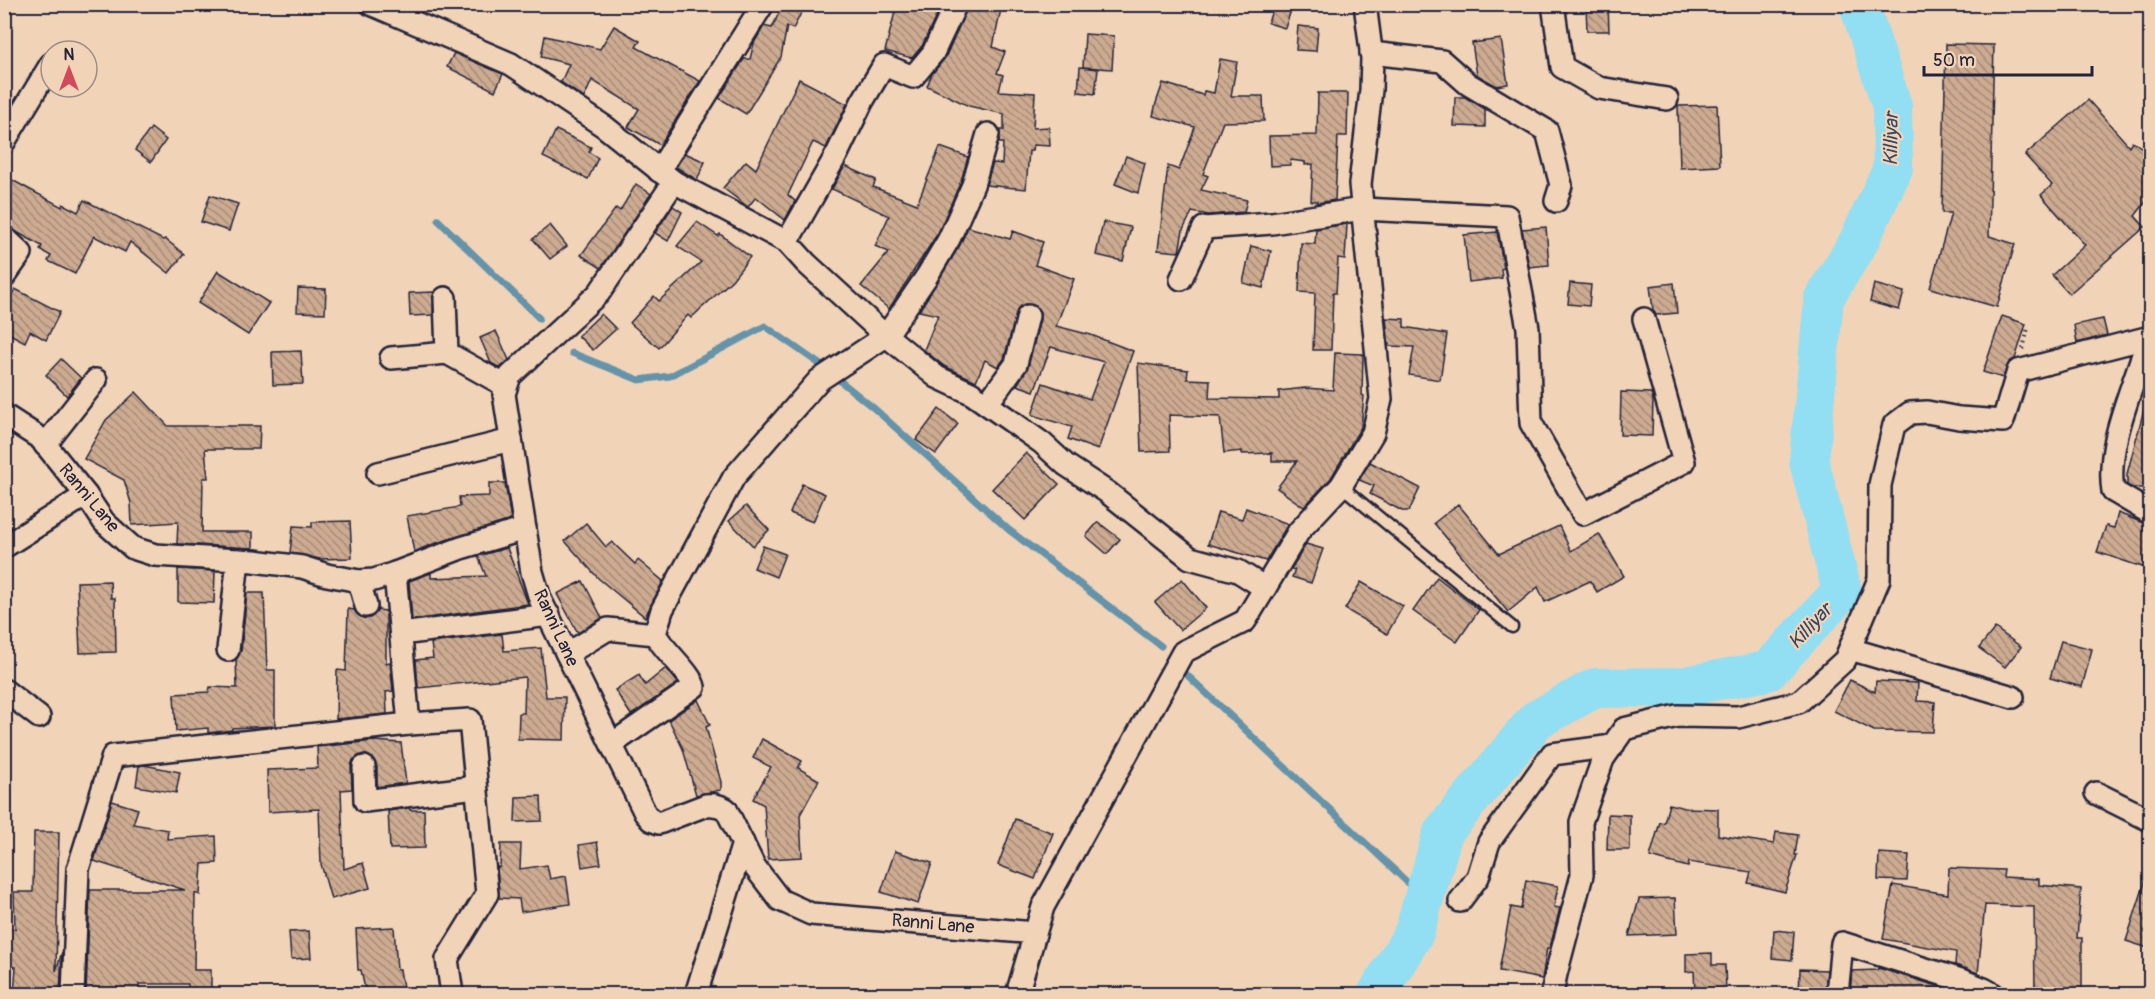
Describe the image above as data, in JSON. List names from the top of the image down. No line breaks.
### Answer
{"streets":{"street":["Ranni Lane"]},"water":["Killiyar"],"scale_bar":"50 m","north":"top"}
